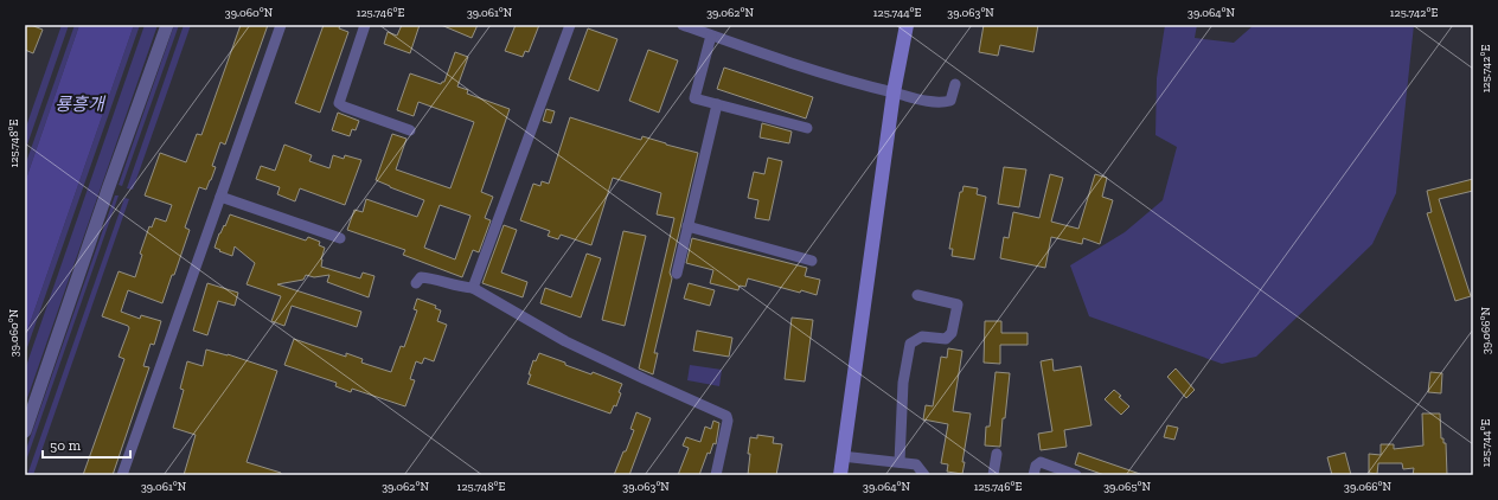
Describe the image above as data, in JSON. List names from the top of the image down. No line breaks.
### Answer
{"water":["룡흥개"],"scale_bar":"50 m","coordinates":["39.060°N","125.746°E","39.061°N","39.062°N","125.744°E","39.063°N","39.064°N","125.742°E","125.748°E","39.066°N","39.065°N"]}
